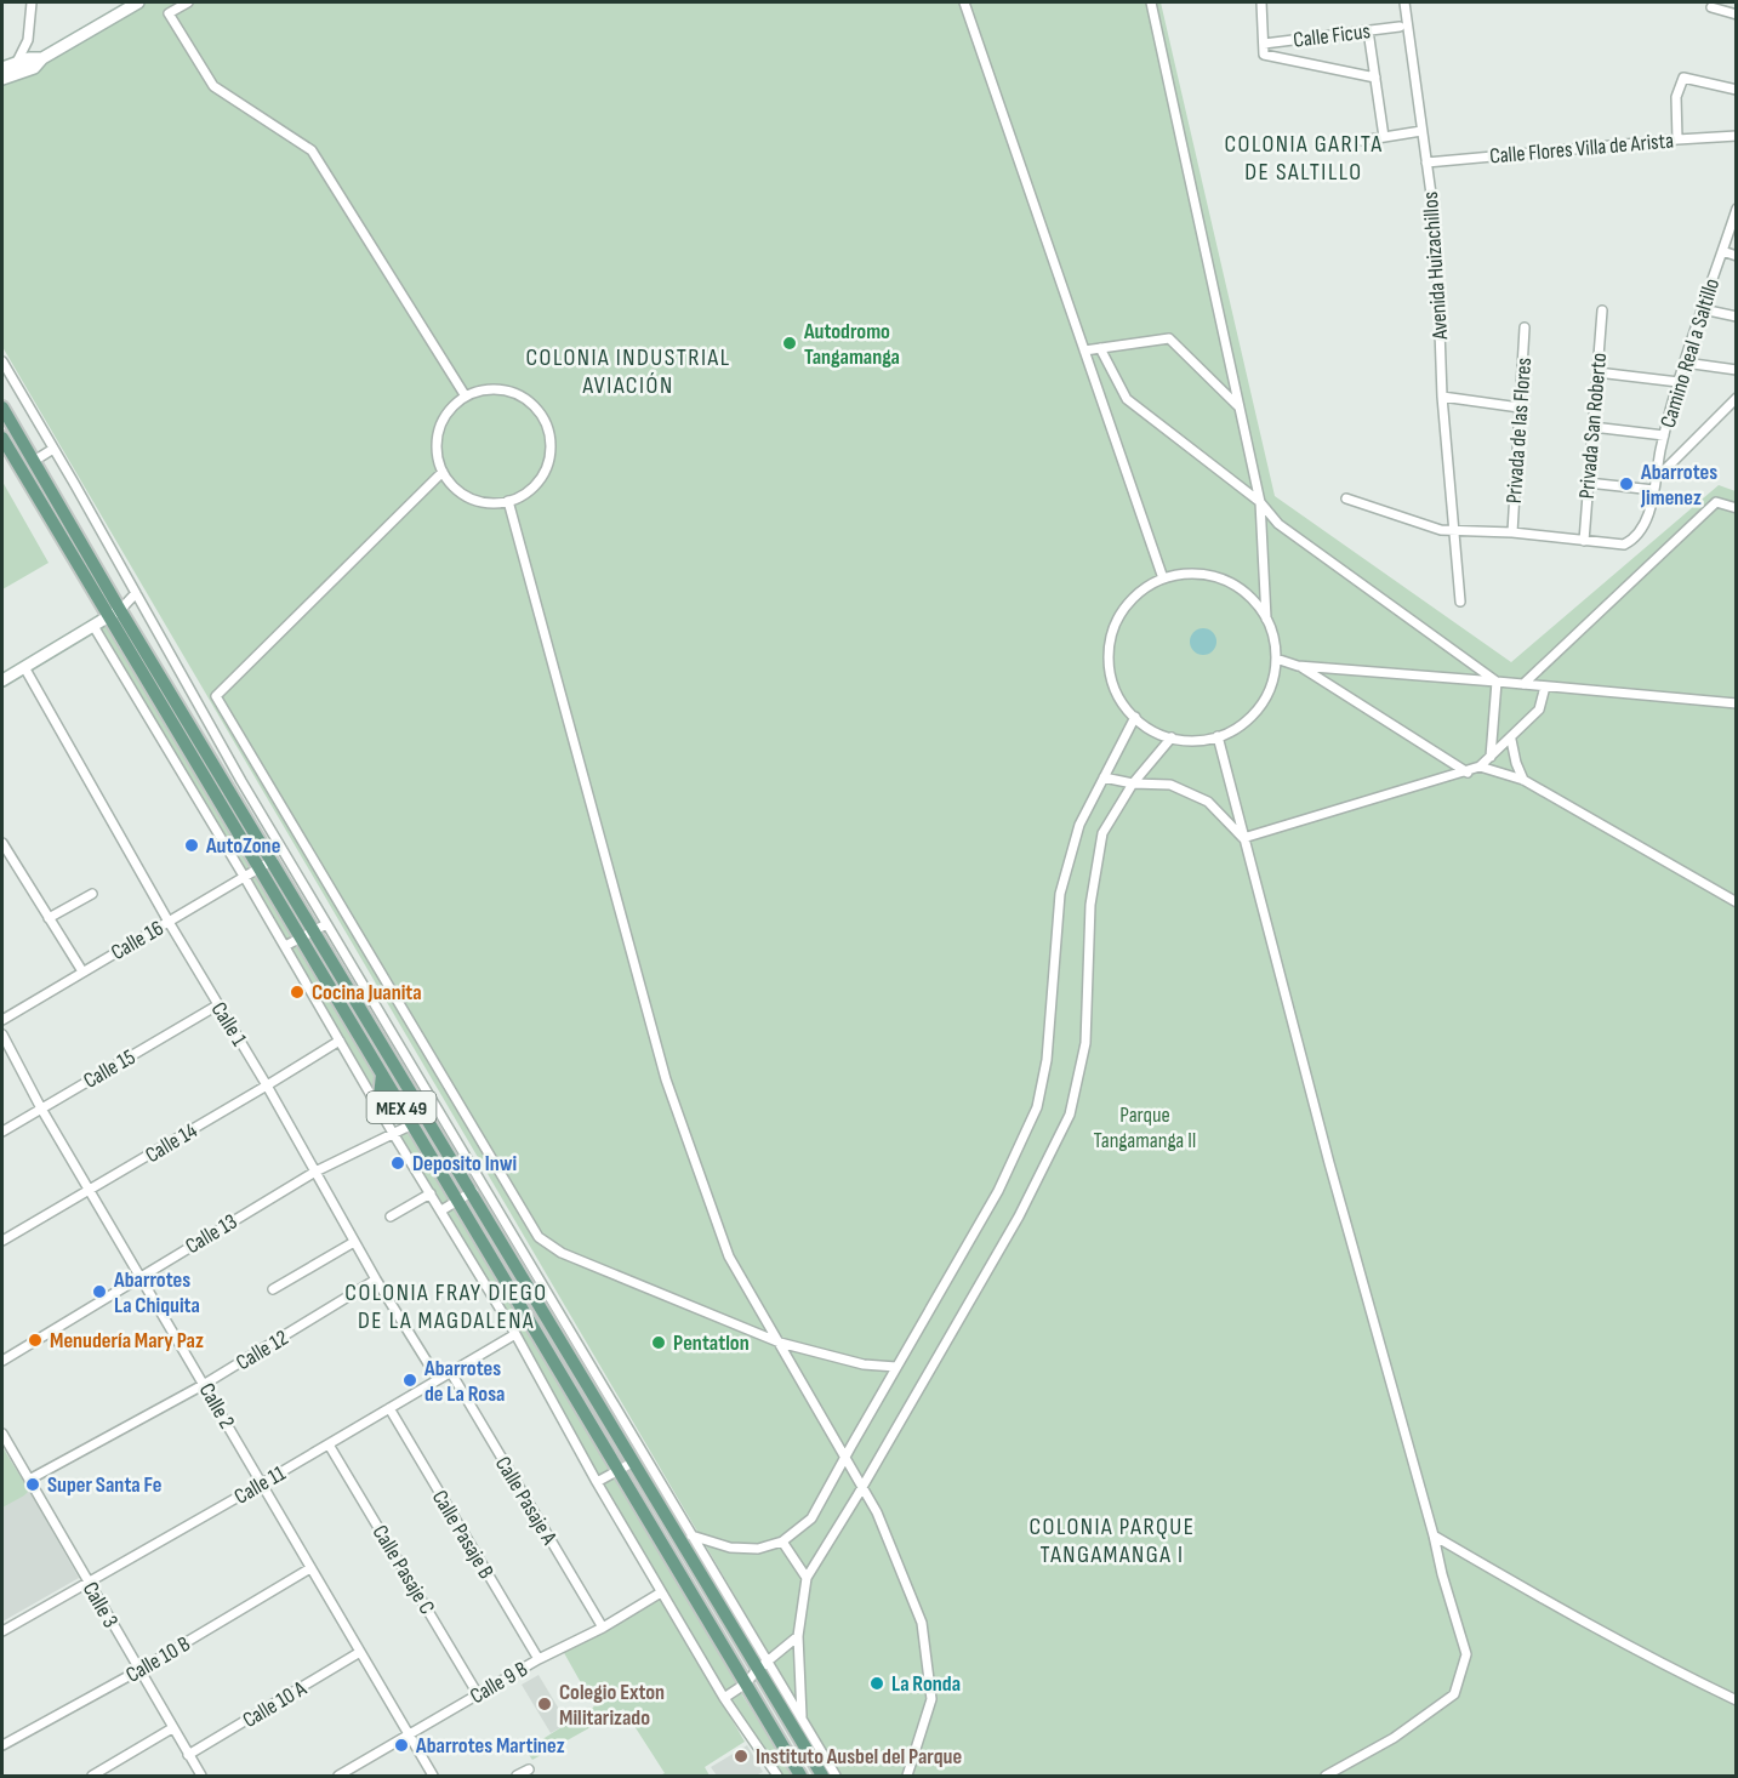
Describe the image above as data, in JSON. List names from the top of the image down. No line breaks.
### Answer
{"streets":{"main road":["MEX 49"],"street":["Calle Ficus","Calle Flores Villa de Arista","Avenida Huizachillos","Camino Real a Saltillo","Privada San Roberto","Privada de las Flores","Calle 16","Calle 1","Calle 15","Calle 14","Calle 13","Calle 12","Calle 2","Calle 11","Calle Pasaje A","Calle Pasaje B","Calle Pasaje C","Calle 3","Calle 10 B","Calle 9 B","Calle 10 A"]},"crossings":[["Calle Flores Villa de Arista","Avenida Huizachillos"],["Camino Real a Saltillo","Privada San Roberto"],["Calle 16","Calle 1"],["Calle 16","MEX 49"],["Calle 1","Calle 15"],["Calle 1","Calle 14"],["Calle 1","Calle 13"],["Calle 1","Calle 12"],["Calle 1","Calle 11"],["Calle 15","Calle 2"],["MEX 49","Calle 13"],["Calle 14","Calle 2"],["Calle 13","Calle 2"],["Calle 12","Calle 2"],["Calle 12","Calle 3"],["Calle 2","Calle 11"],["Calle 2","Calle 10 B"],["Calle 2","Calle 9 B"],["Calle 2","Calle 10 A"],["Calle 11","Calle Pasaje A"],["Calle 11","Calle Pasaje B"],["Calle 11","Calle Pasaje C"],["Calle 11","Calle 3"],["Calle Pasaje A","Calle 9 B"],["Calle Pasaje B","Calle 9 B"],["Calle Pasaje C","Calle 9 B"],["Calle 3","Calle 10 B"],["Calle 3","Calle 10 A"]],"districts":["COLONIA GARITA DE SALTILLO","COLONIA INDUSTRIAL AVIACIÓN","COLONIA FRAY DIEGO DE LA MAGDALENA","COLONIA PARQUE TANGAMANGA I"],"parks":["Parque Tangamanga II"],"places":["Autodromo Tangamanga","Abarrotes Jimenez","AutoZone","Cocina Juanita","Deposito Inwi","Abarrotes La Chiquita","Menudería Mary Paz","Pentatlon","Abarrotes de La Rosa","Super Santa Fe","La Ronda","Colegio Exton Militarizado","Abarrotes Martinez","Instituto Ausbel del Parque"]}
